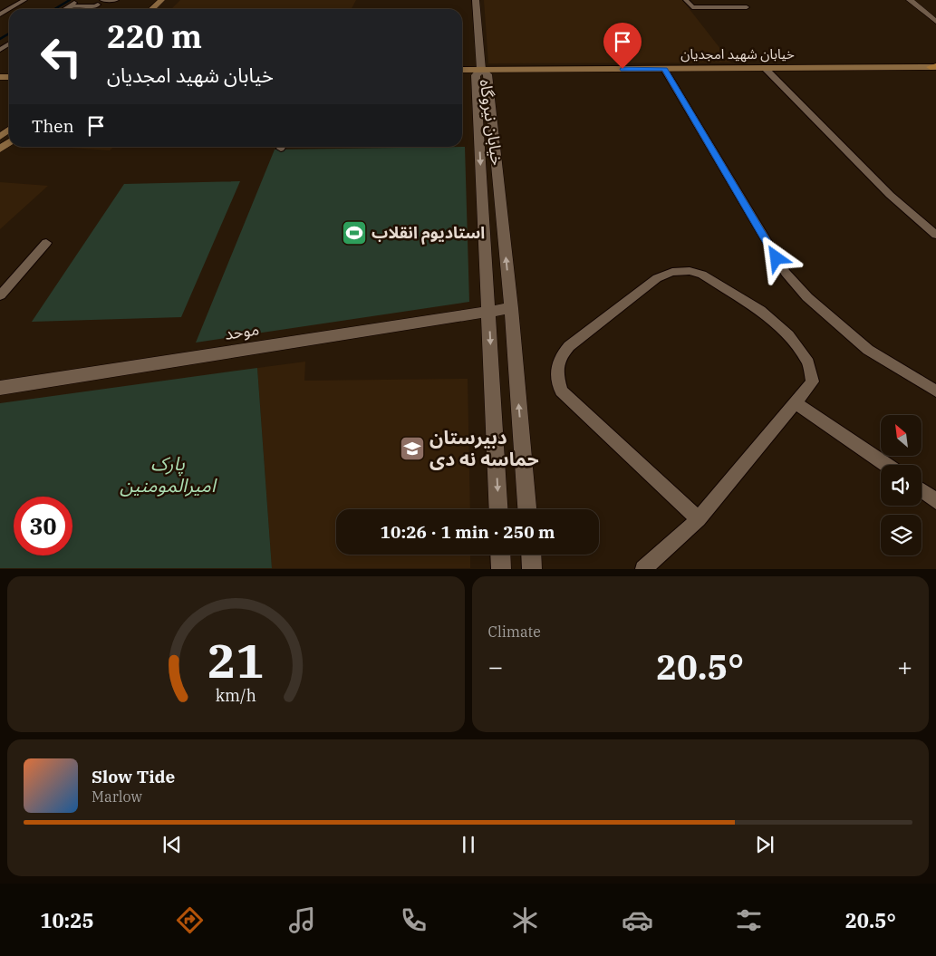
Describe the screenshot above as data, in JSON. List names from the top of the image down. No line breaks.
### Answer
{"streets":{"main road":["خیابان شهید امجدیان"],"street":["خیابان نیروگاه","موحد"]},"crossings":[["خیابان شهید امجدیان","خیابان نیروگاه"],["خیابان نیروگاه","موحد"]],"parks":["پارک امیرالمومنین"],"places":{"sports":["استادیوم انقلاب"],"school or university":["دبیرستان حماسه نه دی"]},"north":"top left","page":{"turn":["220 m","خیابان شهید امجدیان"],"then":"Then","limit":"30","trip":"10:26 · 1 min · 250 m","tile":"Climate","heat":["−","20.5°","+"],"song":["Slow Tide","Marlow"],"tabs":["10:25","20.5°"],"gauge":["21","km/h"]}}
